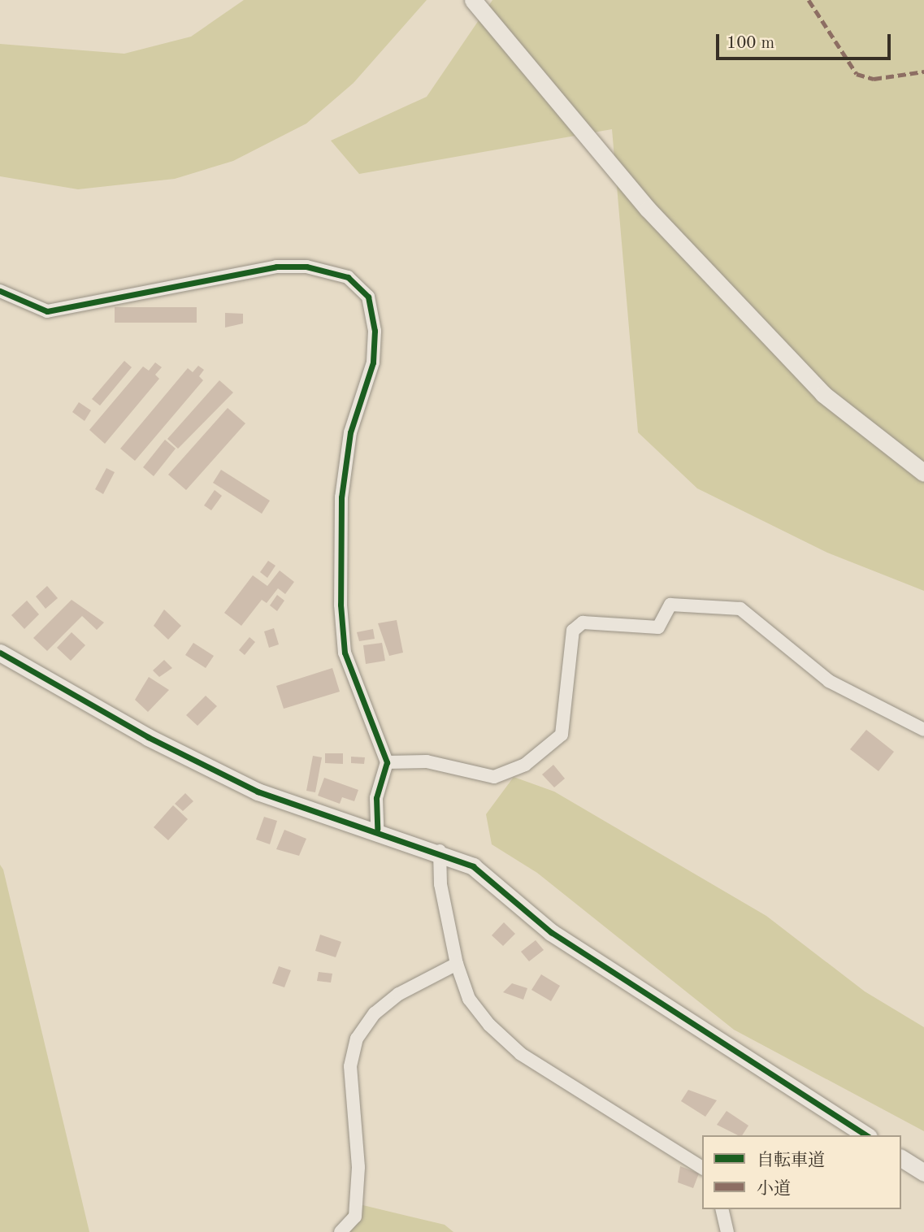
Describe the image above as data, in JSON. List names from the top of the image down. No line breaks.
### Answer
{"legend":["自転車道","小道"],"scale_bar":"100 m"}
